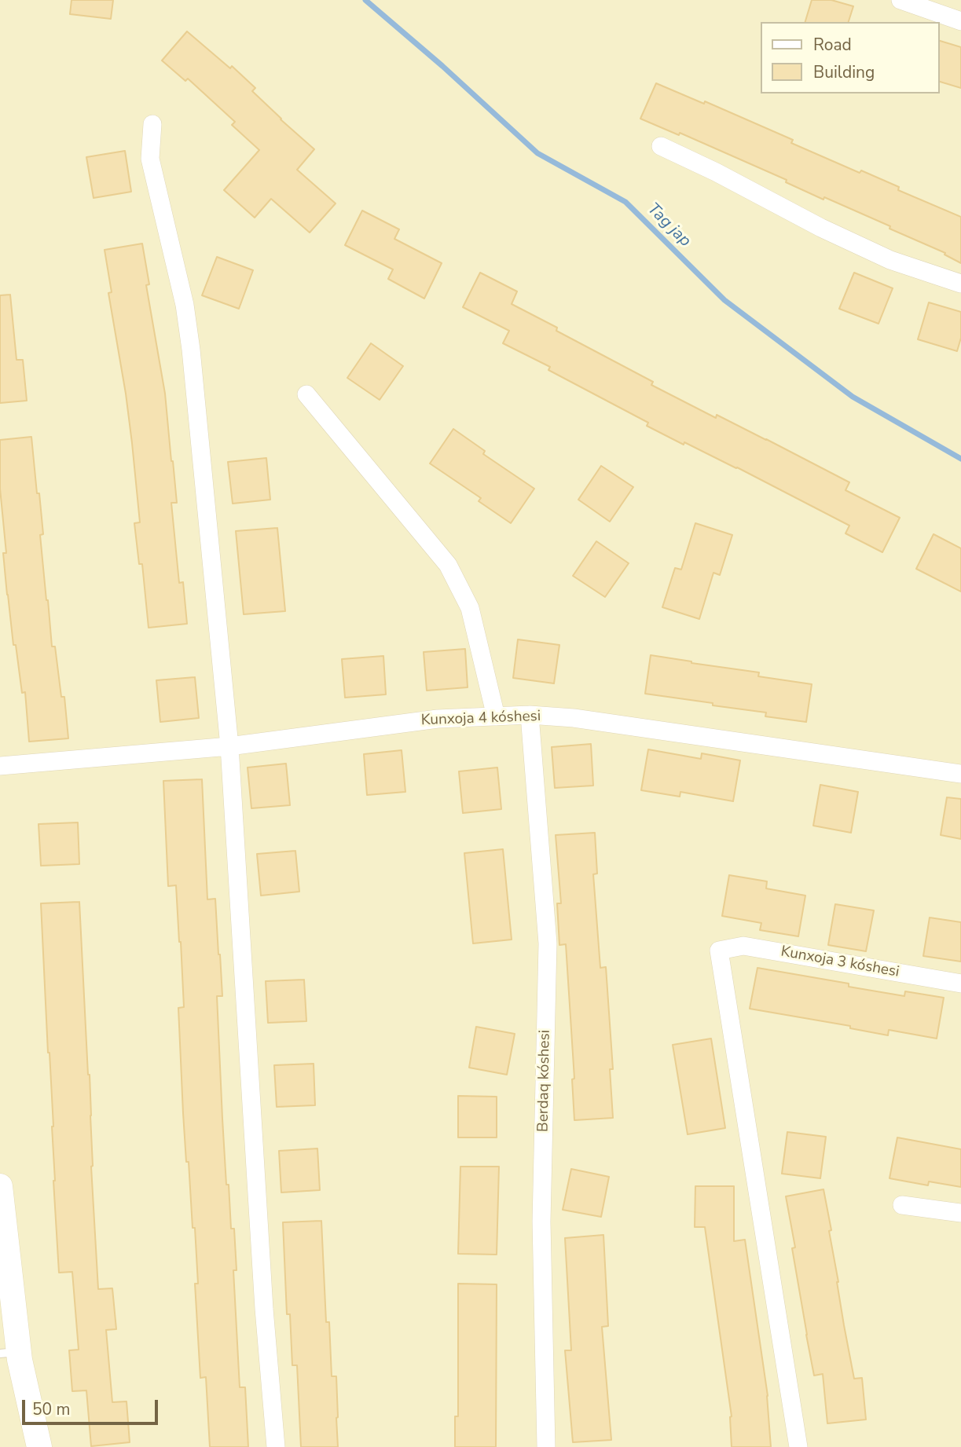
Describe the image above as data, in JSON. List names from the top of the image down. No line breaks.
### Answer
{"streets":{"street":["Kunxoja 4 kóshesi","Kunxoja 3 kóshesi","Berdaq kóshesi"]},"crossings":[["Kunxoja 4 kóshesi","Berdaq kóshesi"]],"water":["Tag jap"],"legend":["Road","Building"],"scale_bar":"50 m"}
